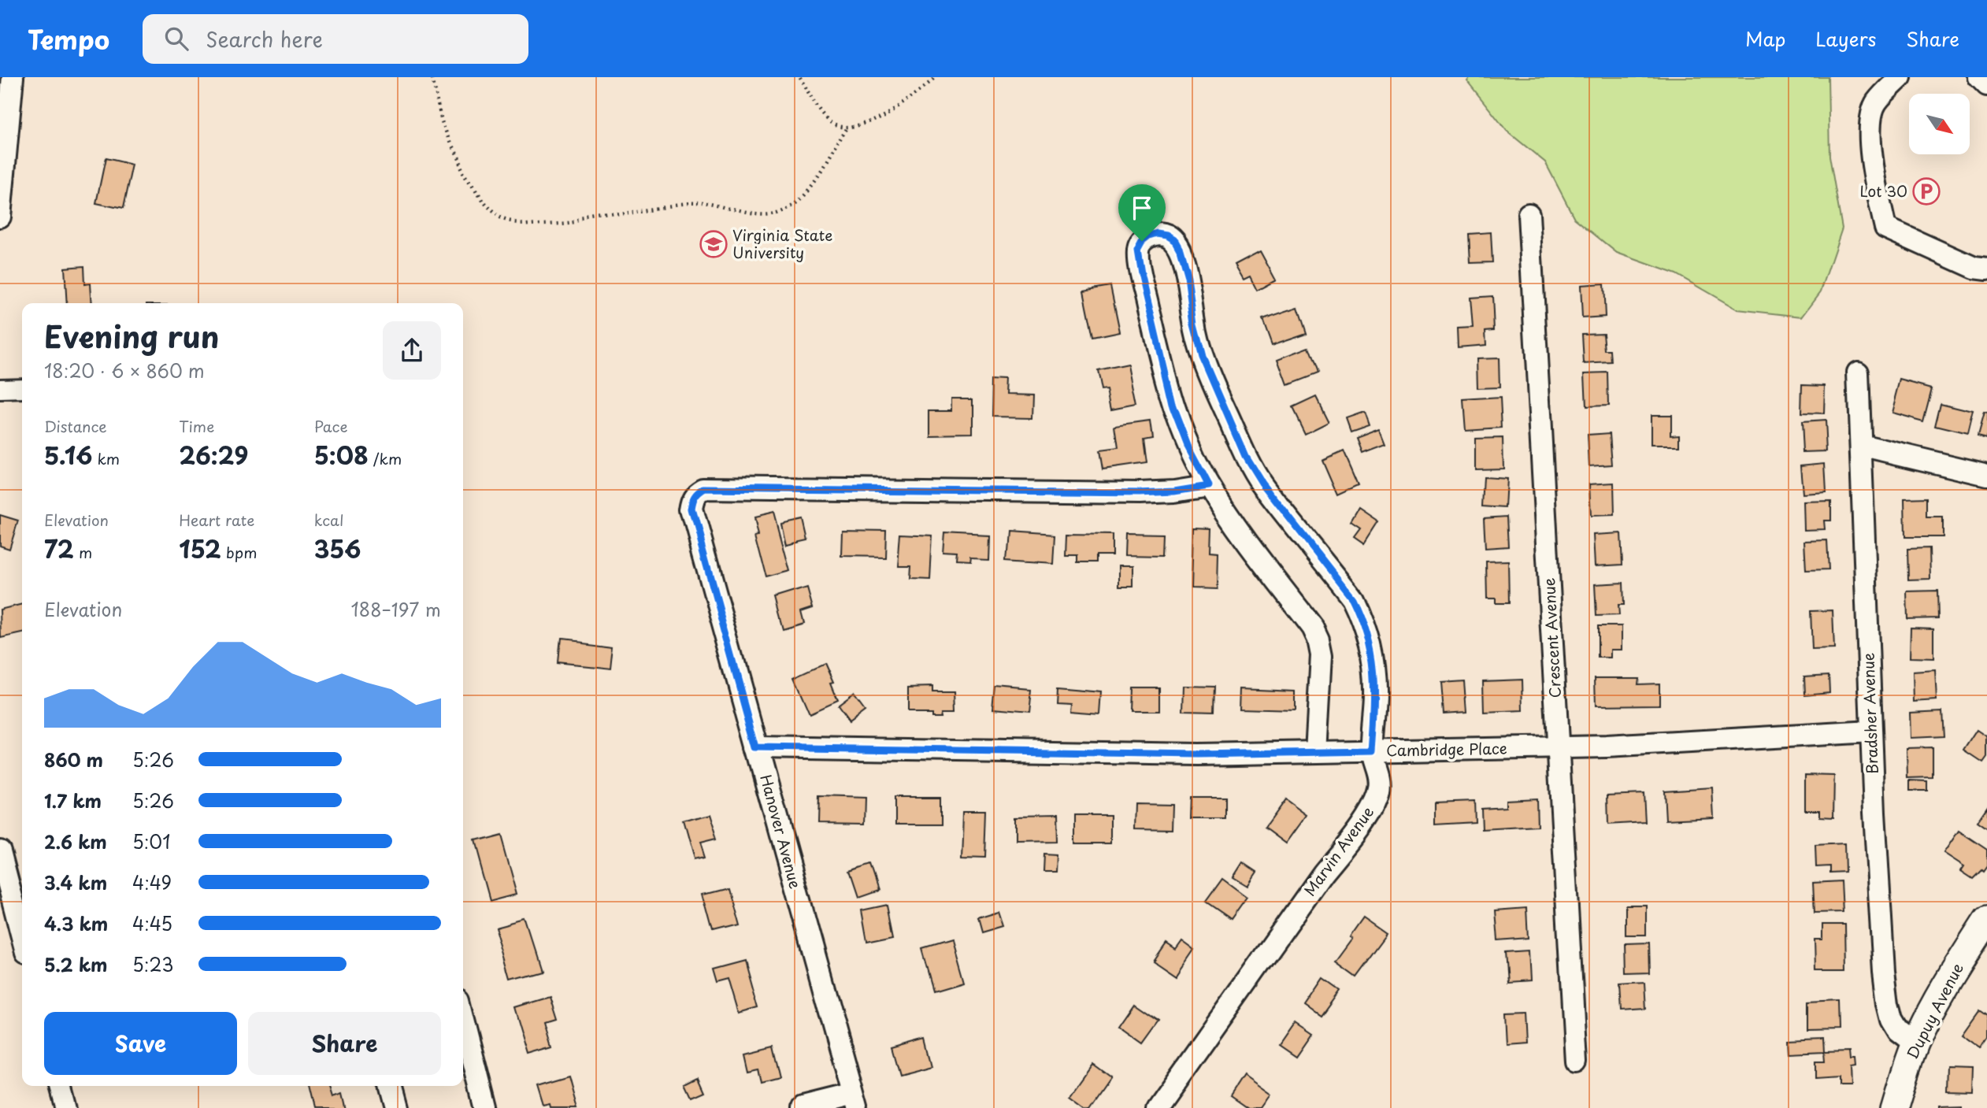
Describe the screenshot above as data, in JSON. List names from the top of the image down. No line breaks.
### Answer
{"streets":{"main road":["Dupuy Avenue"],"street":["Crescent Avenue","Bradsher Avenue","Cambridge Place","Hanover Avenue","Marvin Avenue"]},"crossings":[["Crescent Avenue","Cambridge Place"],["Bradsher Avenue","Cambridge Place"],["Bradsher Avenue","Dupuy Avenue"],["Cambridge Place","Hanover Avenue"],["Cambridge Place","Marvin Avenue"],["Hanover Avenue","Marvin Avenue"]],"places":{"parking":["Lot 30"],"school or university":["Virginia State University"]},"north":"bottom right","page":{"header":"Tempo","search":"Search here","nav":["Map","Layers","Share"],"heading":["Evening run","18:20 · 6 × 860 m"],"stats":[["Distance","5.16 km"],["Time","26:29"],["Pace","5:08 /km"],["Elevation","72 m"],["Heart rate","152 bpm"],["kcal","356"]],"chart":["Elevation","188–197 m"],"list":[{"name":"860 m","note":"5:26"},{"name":"1.7 km","note":"5:26"},{"name":"2.6 km","note":"5:01"},{"name":"3.4 km","note":"4:49"},{"name":"4.3 km","note":"4:45"},{"name":"5.2 km","note":"5:23"}],"buttons":["Save","Share"]}}
